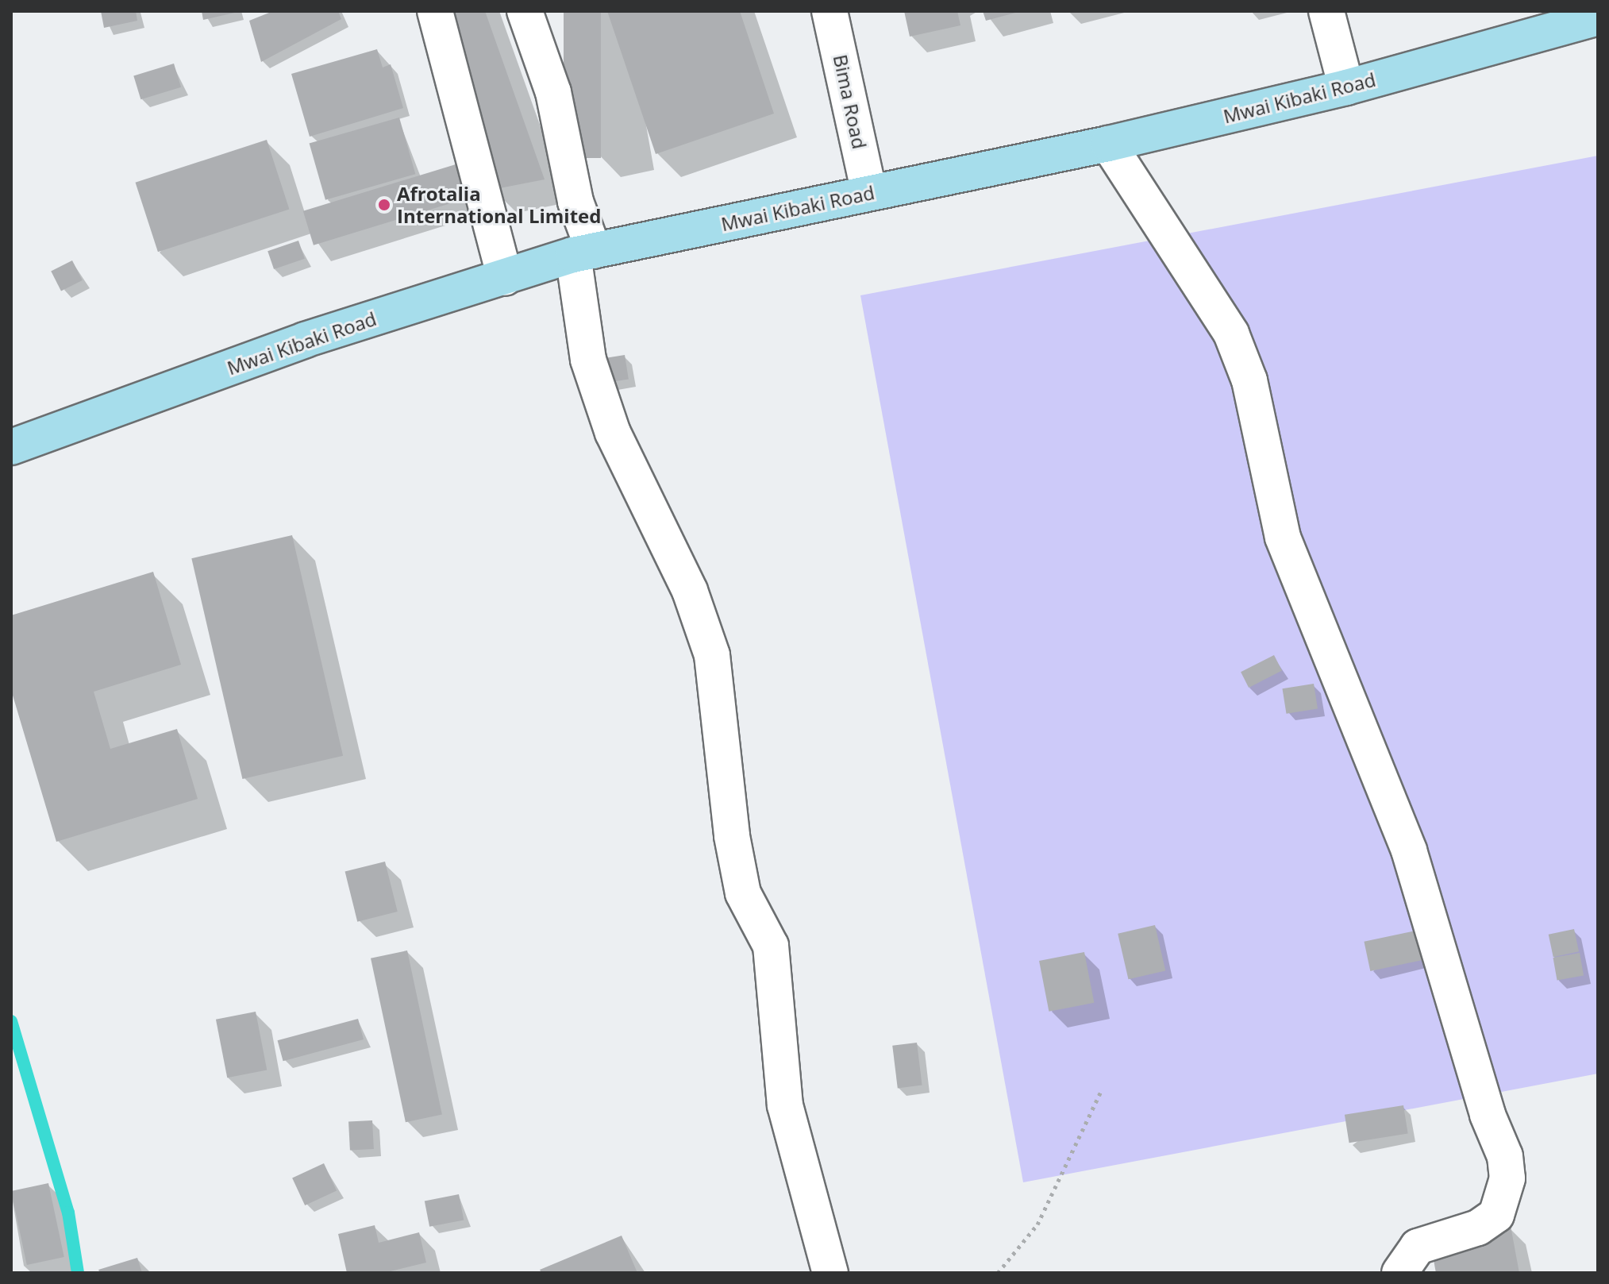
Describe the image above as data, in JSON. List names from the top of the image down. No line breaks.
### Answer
{"streets":{"main road":["Mwai Kibaki Road"],"street":["Bima Road"]},"crossings":[["Mwai Kibaki Road","Bima Road"]],"places":["Afrotalia International Limited"]}
